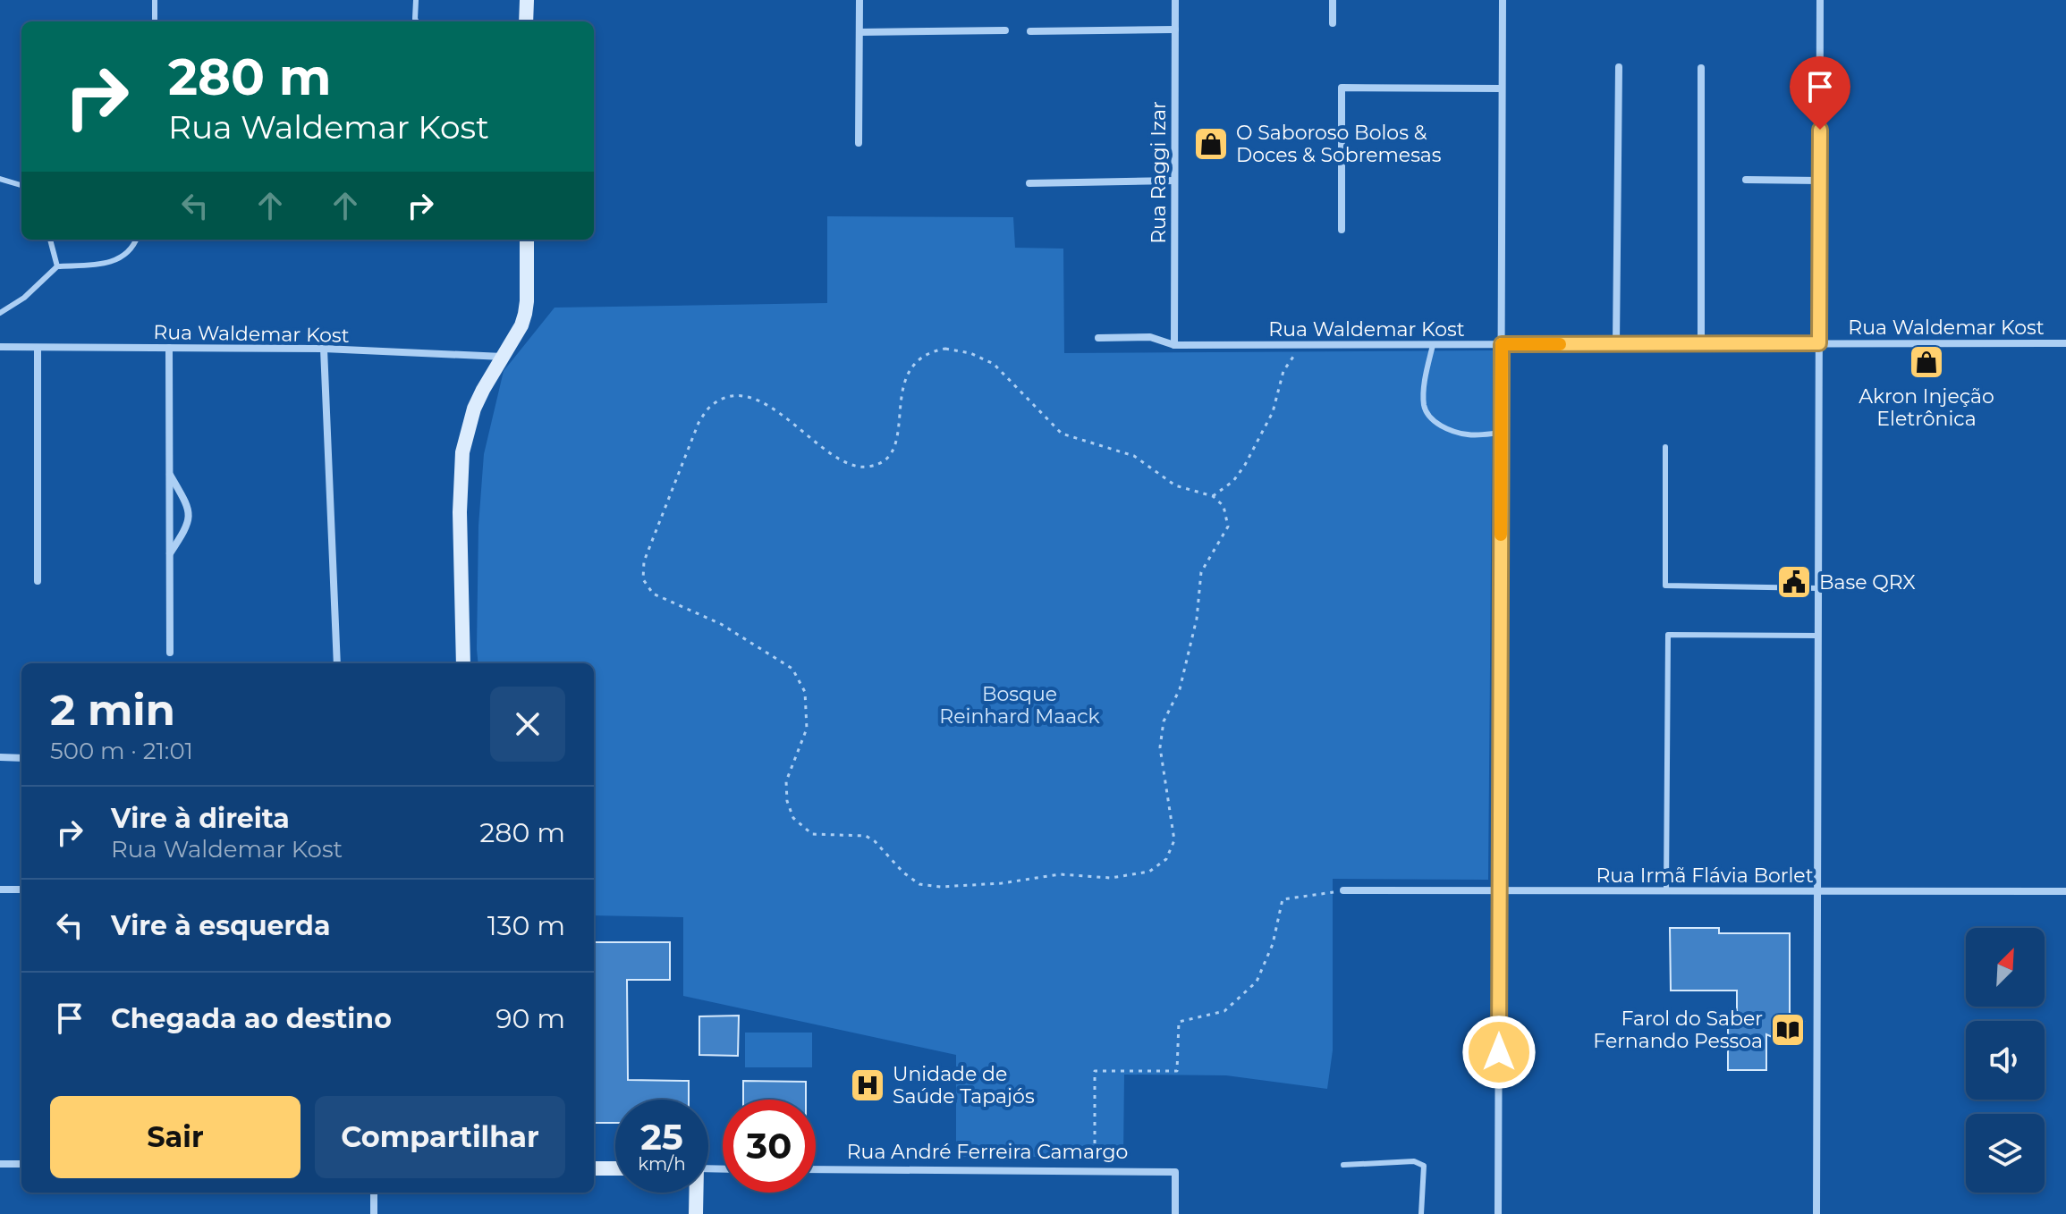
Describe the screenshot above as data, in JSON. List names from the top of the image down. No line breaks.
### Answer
{"streets":{"street":["Rua Raggi Izar","Rua Waldemar Kost","Rua Irmã Flávia Borlet","Rua André Ferreira Camargo"]},"crossings":[["Rua Raggi Izar","Rua Waldemar Kost"]],"parks":["Bosque Reinhard Maack"],"places":{"shop":["O Saboroso Bolos & Doces & Sobremesas","Akron Injeção Eletrônica"],"public building":["Base QRX"],"library":["Farol do Saber Fernando Pessoa"],"hospital":["Unidade de Saúde Tapajós"]},"north":"top right","page":{"turn":["280 m","Rua Waldemar Kost"],"heading":["2 min","500 m · 21:01"],"list":[{"name":"Vire à direita","note":"Rua Waldemar Kost","value":"280 m"},{"name":"Vire à esquerda","value":"130 m"},{"name":"Chegada ao destino","value":"90 m"}],"buttons":["Sair","Compartilhar"],"speed":"25 km/h","limit":"30"}}
